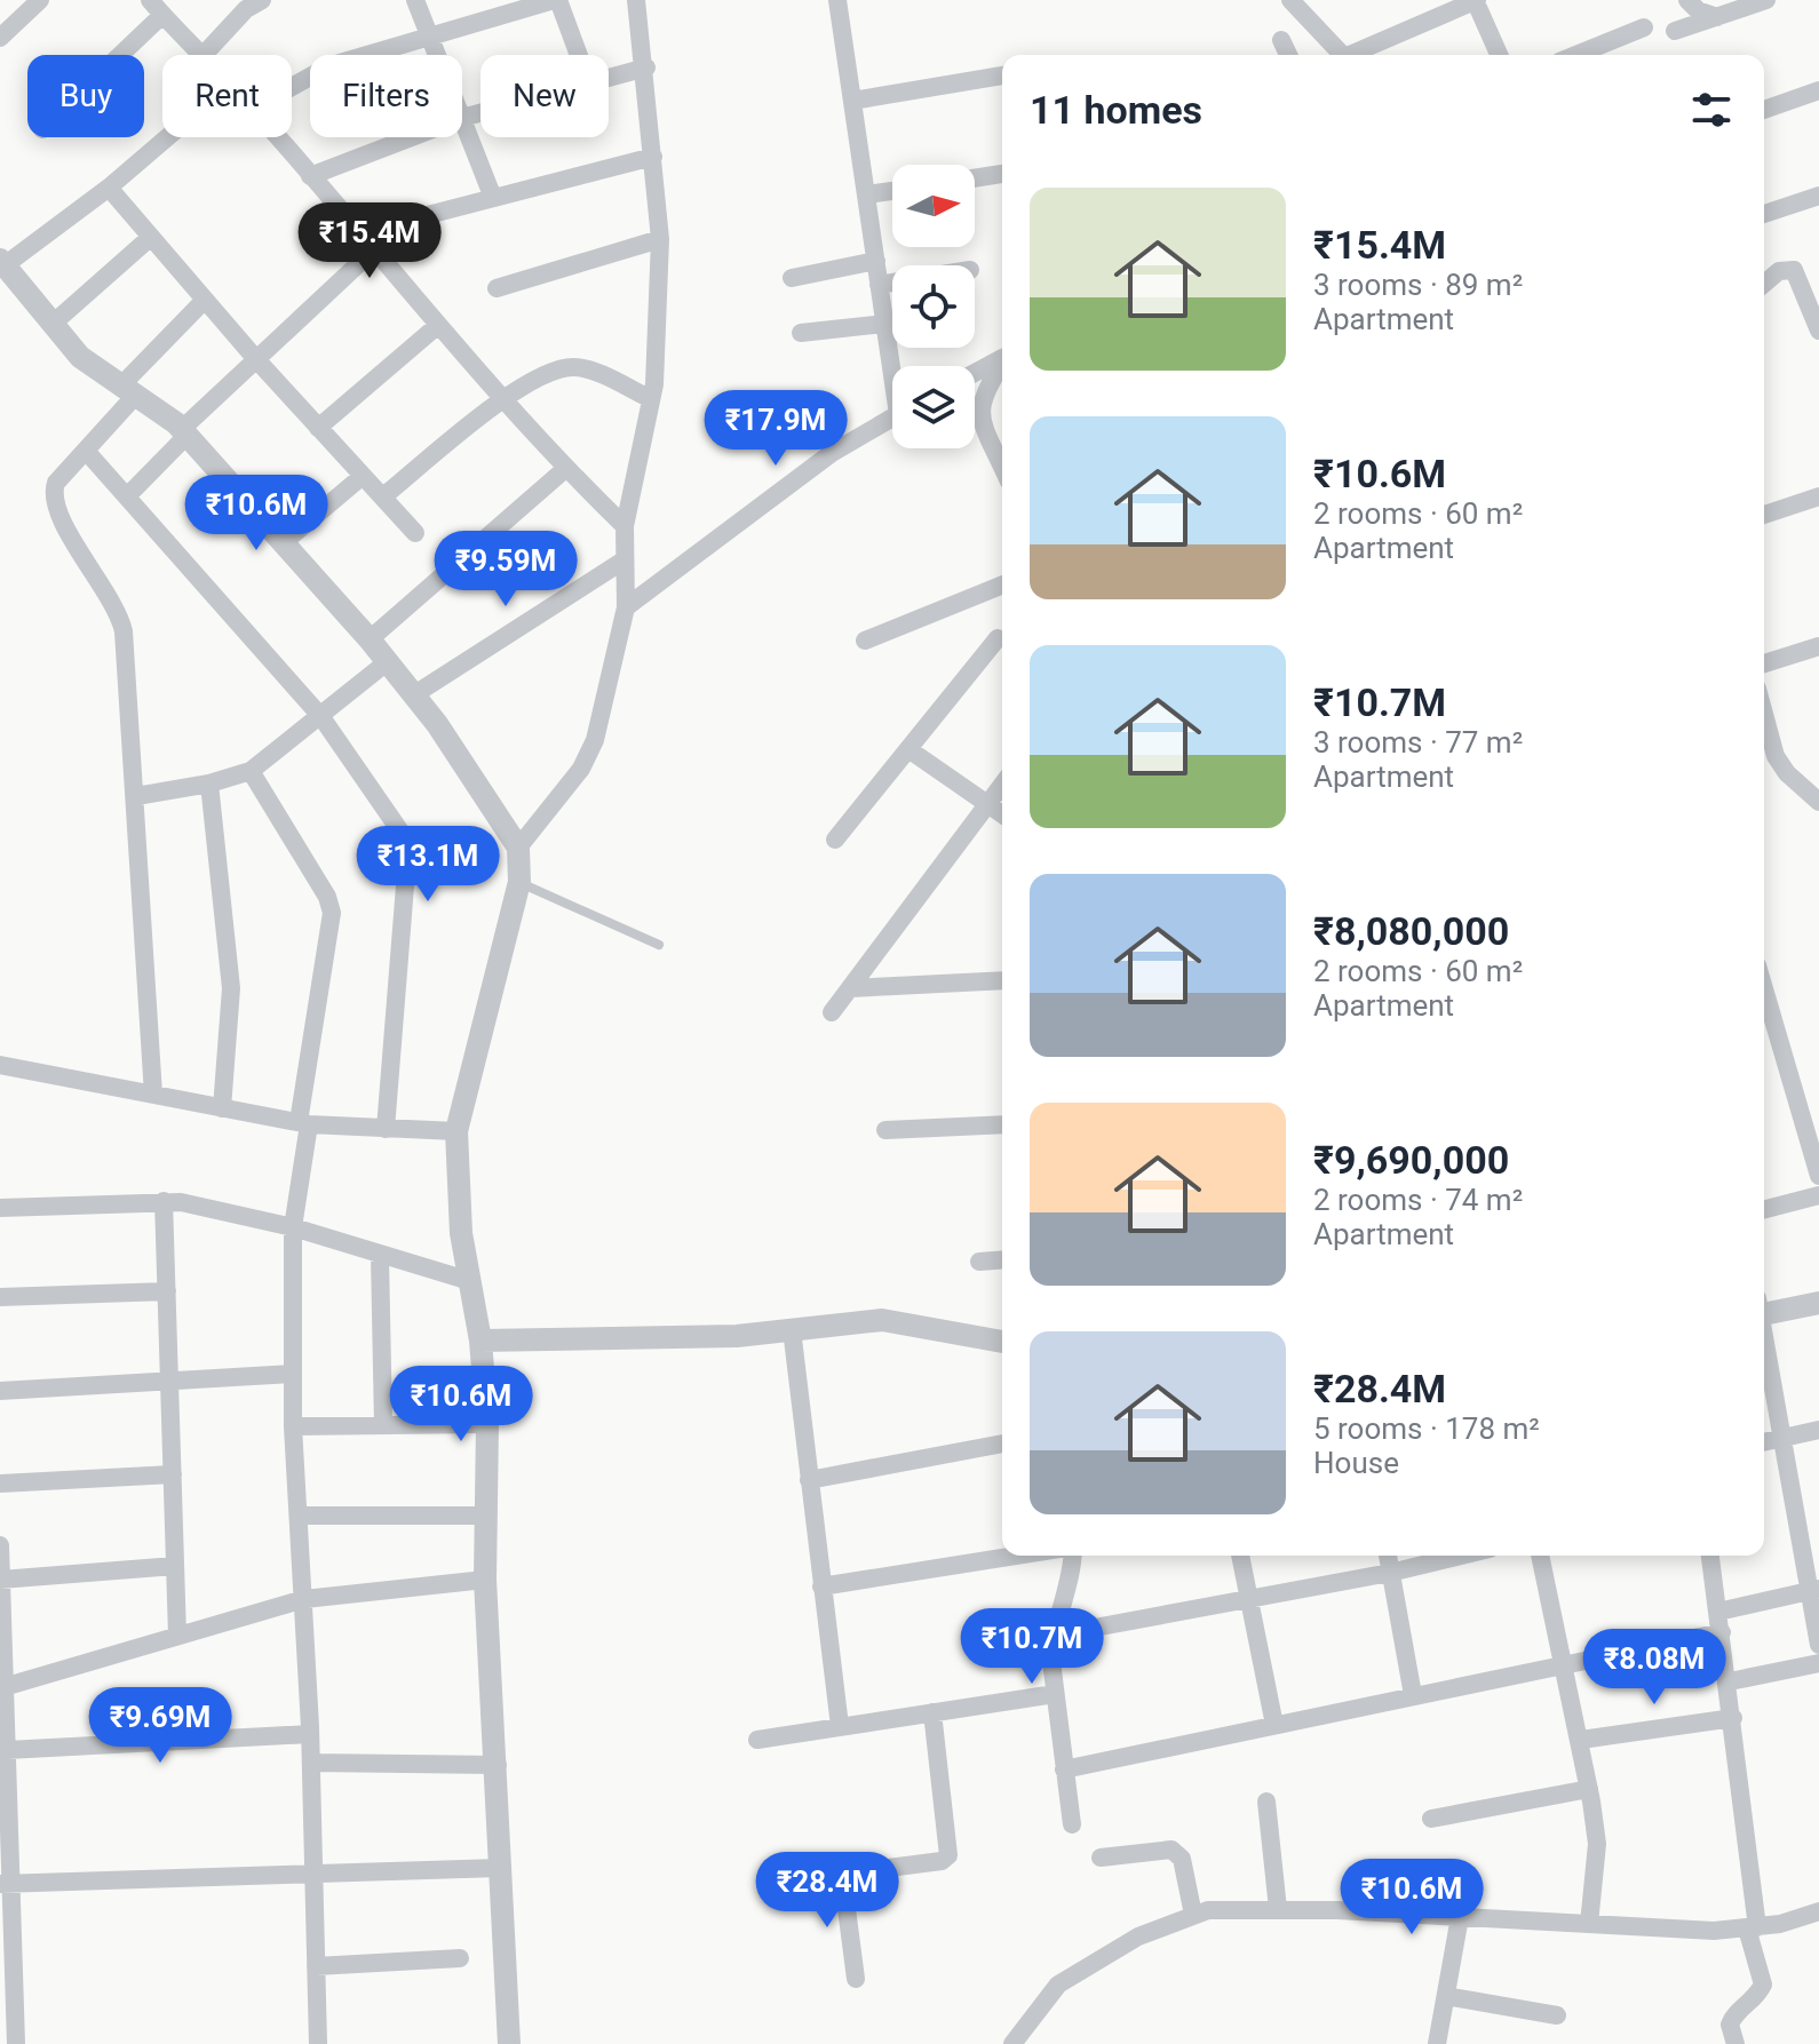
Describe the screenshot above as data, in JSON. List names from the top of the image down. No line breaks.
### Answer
{"north":"right","page":{"chip":["Buy","Rent","Filters","New"],"heading":"11 homes","list":[{"name":"₹15.4M","note":"3 rooms · 89 m² · Apartment"},{"name":"₹10.6M","note":"2 rooms · 60 m² · Apartment"},{"name":"₹10.7M","note":"3 rooms · 77 m² · Apartment"},{"name":"₹8,080,000","note":"2 rooms · 60 m² · Apartment"},{"name":"₹9,690,000","note":"2 rooms · 74 m² · Apartment"},{"name":"₹28.4M","note":"5 rooms · 178 m² · House"}],"price":["₹15.4M","₹17.9M","₹10.6M","₹9.59M","₹13.1M","₹10.6M","₹10.7M","₹8.08M","₹9.69M","₹28.4M","₹10.6M"]}}
